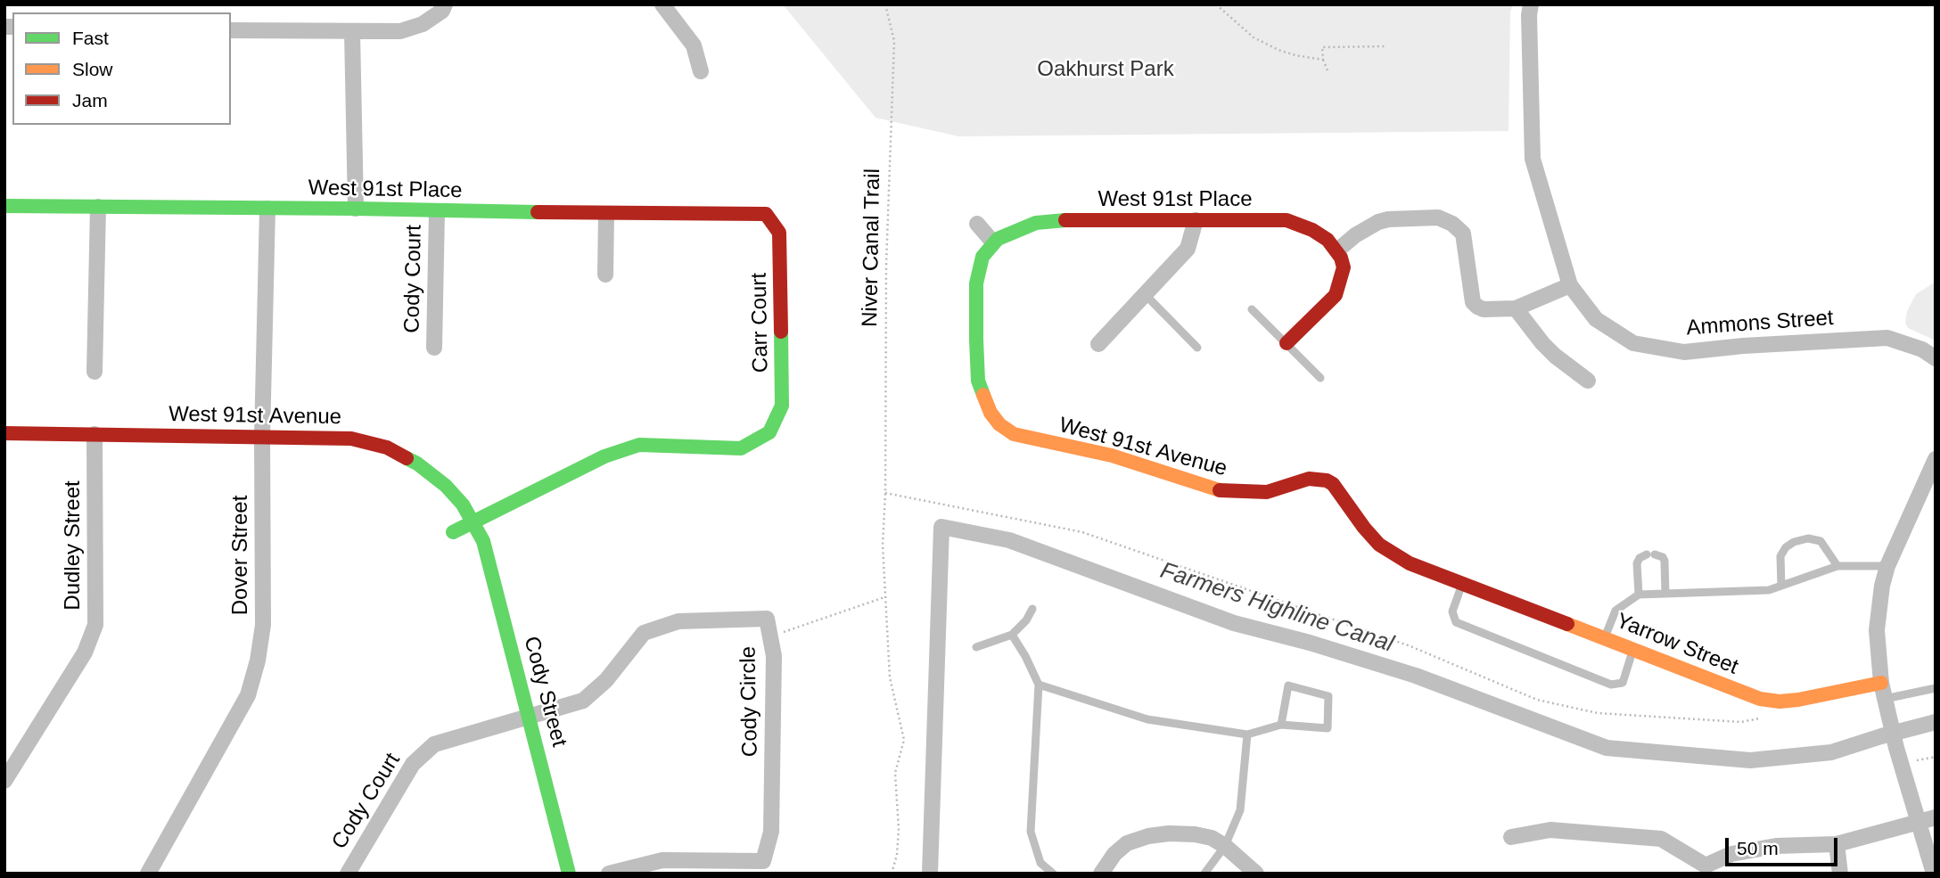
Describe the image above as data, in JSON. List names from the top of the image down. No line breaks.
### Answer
{"streets":{"street":["West 91st Place","Cody Court","Carr Court","Ammons Street","West 91st Avenue","Dudley Street","Dover Street","Yarrow Street","Cody Street","Cody Circle"],"path":["Niver Canal Trail"]},"crossings":[["West 91st Place","Cody Court"],["West 91st Place","Carr Court"],["West 91st Place","West 91st Avenue"],["West 91st Place","Dover Street"],["Cody Court","Cody Street"],["Cody Court","Cody Circle"],["Carr Court","West 91st Avenue"],["Carr Court","Cody Street"],["West 91st Avenue","Dudley Street"],["West 91st Avenue","Dover Street"],["West 91st Avenue","Yarrow Street"],["West 91st Avenue","Cody Street"],["Cody Street","Cody Circle"]],"water":["Farmers Highline Canal"],"parks":["Oakhurst Park"],"legend":["Fast","Slow","Jam"],"scale_bar":"50 m"}
